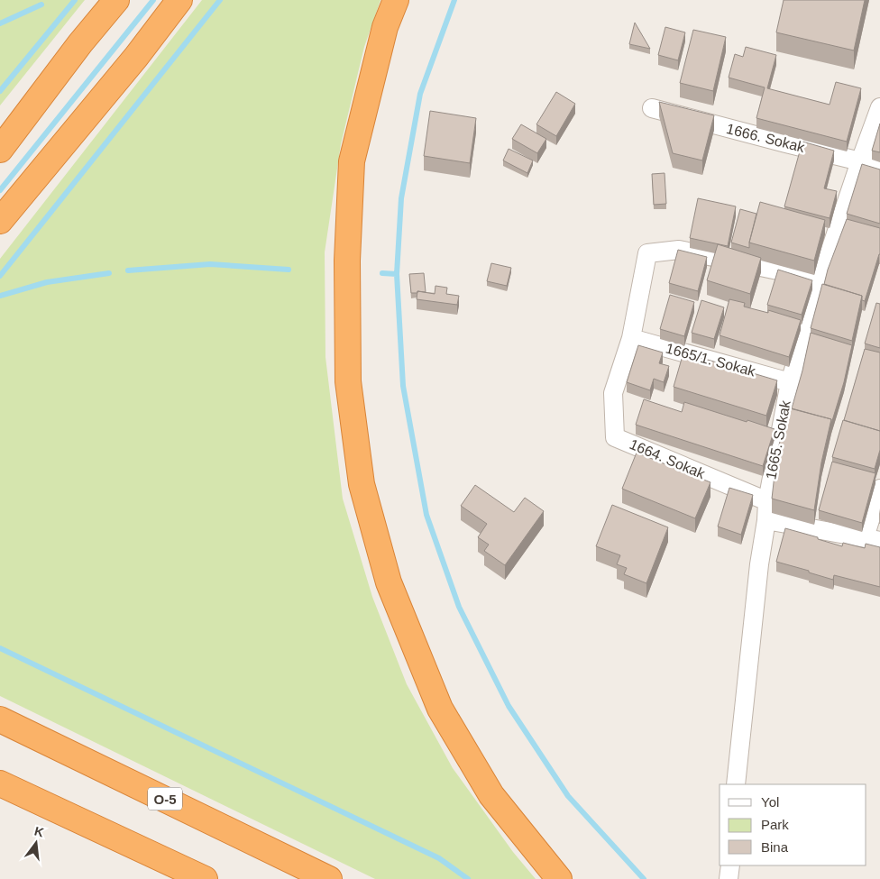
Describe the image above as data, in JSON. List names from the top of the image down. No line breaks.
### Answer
{"streets":{"highway":["O-5"],"street":["1666. Sokak","1665/1. Sokak","1665. Sokak","1664. Sokak"]},"crossings":[["1666. Sokak","1665. Sokak"],["1665/1. Sokak","1665. Sokak"],["1665/1. Sokak","1664. Sokak"],["1665. Sokak","1664. Sokak"]],"legend":["Yol","Park","Bina"],"north":"top"}
